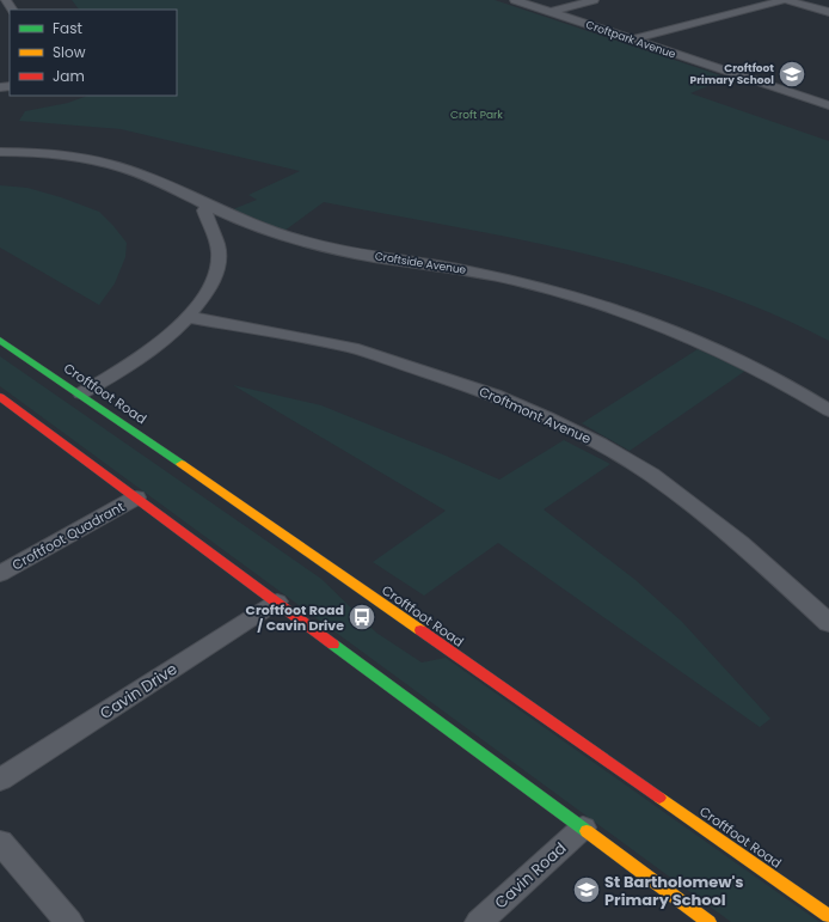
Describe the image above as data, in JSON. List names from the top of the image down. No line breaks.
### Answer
{"streets":{"street":["Croftpark Avenue","Croftside Avenue","Croftfoot Road","Croftmont Avenue","Croftfoot Quadrant","Cavin Drive","Cavin Road"]},"parks":["Croft Park"],"places":{"school or university":["Croftfoot Primary School","St Bartholomew's Primary School"],"bus stop":["Croftfoot Road / Cavin Drive"]},"legend":["Fast","Slow","Jam"]}
